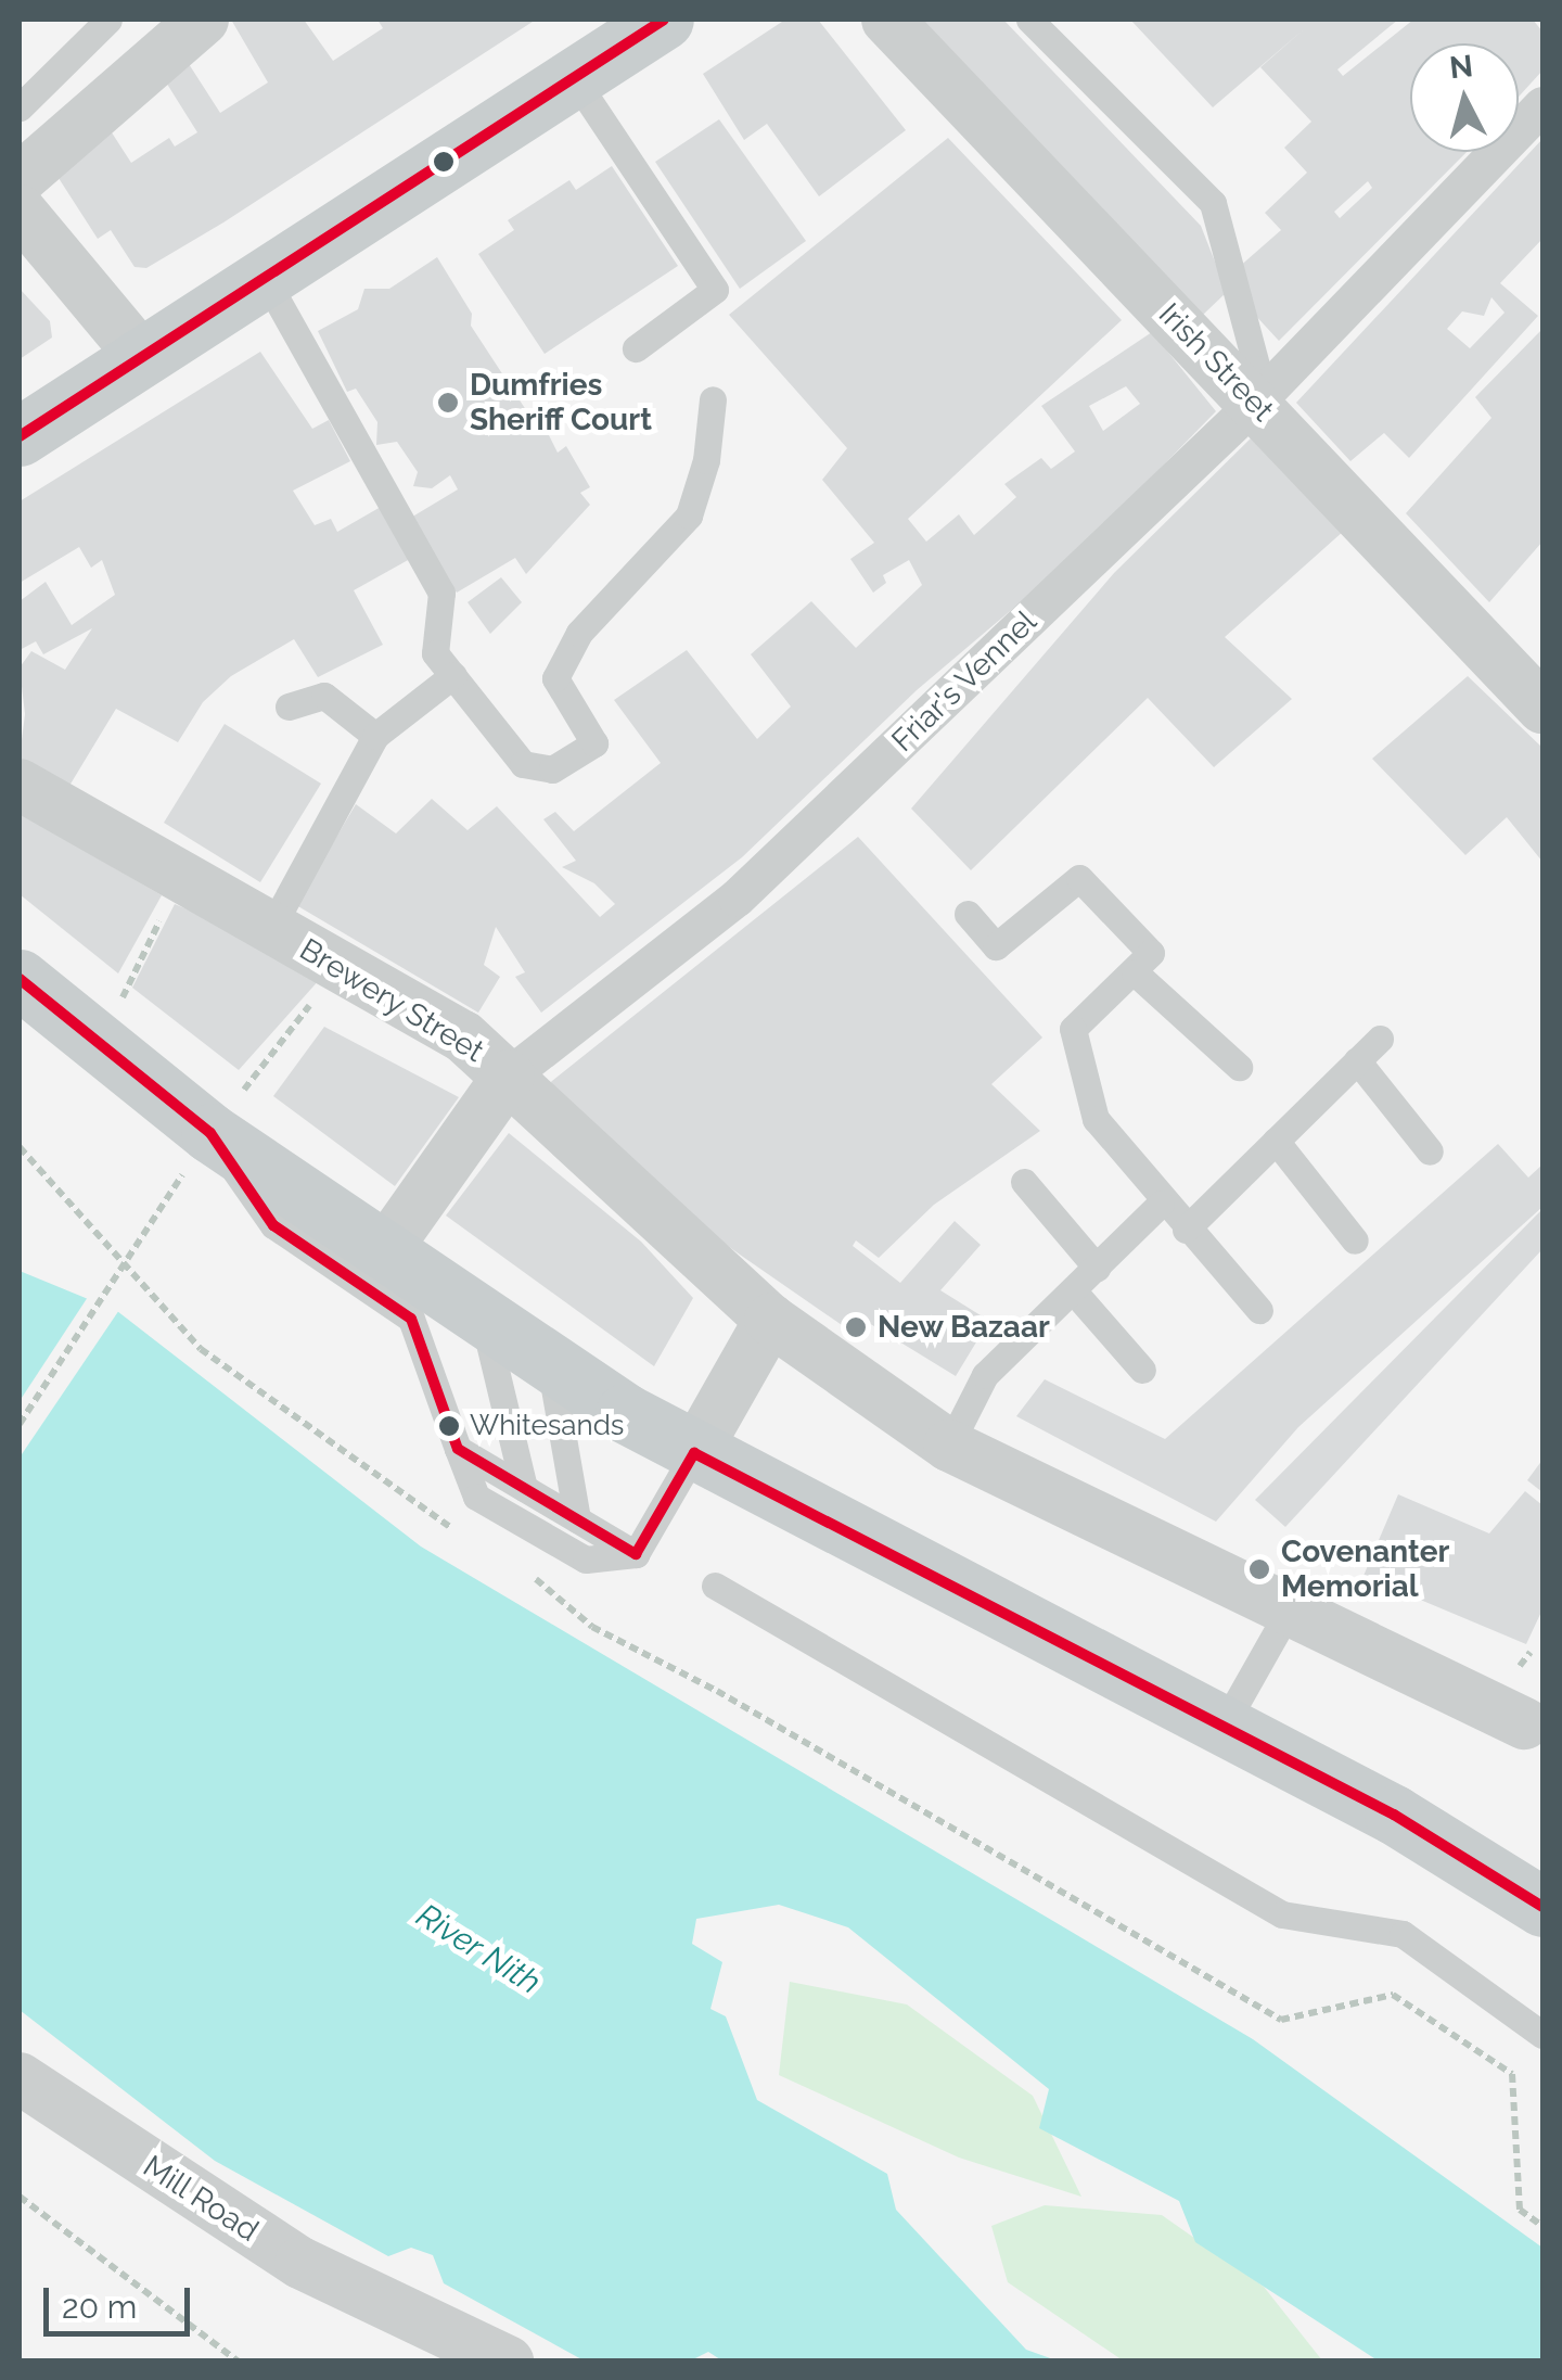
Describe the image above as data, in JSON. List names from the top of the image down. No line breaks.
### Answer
{"streets":{"street":["Irish Street","Friar's Vennel","Brewery Street","Mill Road"]},"crossings":[["Irish Street","Friar's Vennel"],["Friar's Vennel","Brewery Street"]],"water":["River Nith"],"places":["Dumfries Sheriff Court","New Bazaar","Whitesands","Covenanter Memorial"],"scale_bar":"20 m","north":"top"}
